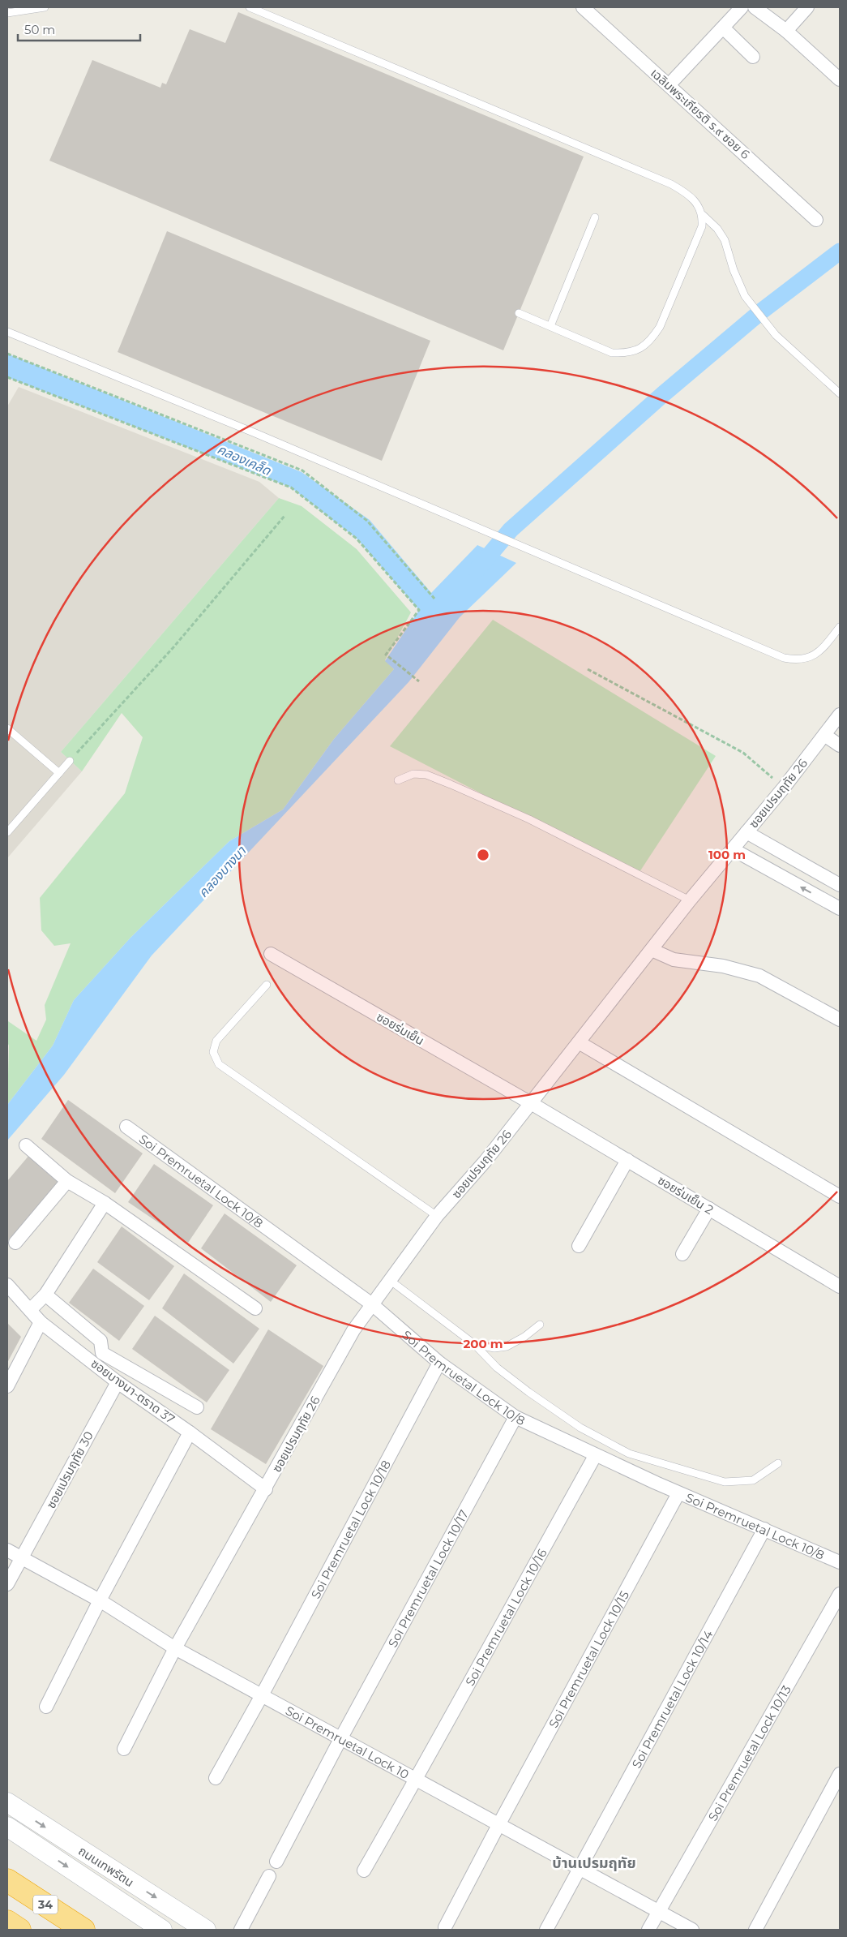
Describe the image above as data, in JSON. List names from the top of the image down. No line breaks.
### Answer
{"streets":{"highway":["34"],"main road":["ถนนเทพรัตน"],"street":["เฉลิมพระเกียรติ ร.๙ ซอย 6","ซอยเปรมฤทัย 26","ซอยร่มเย็น","Soi Premruetal Lock 10/8","ซอยร่มเย็น 2","ซอยบางนา-ตราด 37","ซอยเปรมฤทัย 30","Soi Premruetal Lock 10/18","Soi Premruetal Lock 10/17","Soi Premruetal Lock 10/16","Soi Premruetal Lock 10/15","Soi Premruetal Lock 10/14","Soi Premruetal Lock 10","Soi Premruetal Lock 10/13"]},"crossings":[["ซอยเปรมฤทัย 26","ซอยร่มเย็น"],["ซอยเปรมฤทัย 26","Soi Premruetal Lock 10/8"],["ซอยเปรมฤทัย 26","ซอยร่มเย็น 2"],["ซอยเปรมฤทัย 26","ซอยบางนา-ตราด 37"],["ซอยเปรมฤทัย 26","Soi Premruetal Lock 10"],["ซอยร่มเย็น","ซอยร่มเย็น 2"],["Soi Premruetal Lock 10/8","Soi Premruetal Lock 10/18"],["Soi Premruetal Lock 10/8","Soi Premruetal Lock 10/17"],["Soi Premruetal Lock 10/8","Soi Premruetal Lock 10/16"],["Soi Premruetal Lock 10/8","Soi Premruetal Lock 10/15"],["Soi Premruetal Lock 10/8","Soi Premruetal Lock 10/14"],["ซอยบางนา-ตราด 37","ซอยเปรมฤทัย 30"],["ซอยเปรมฤทัย 30","Soi Premruetal Lock 10"],["Soi Premruetal Lock 10/18","Soi Premruetal Lock 10"],["Soi Premruetal Lock 10/17","Soi Premruetal Lock 10"],["Soi Premruetal Lock 10/16","Soi Premruetal Lock 10"],["Soi Premruetal Lock 10/15","Soi Premruetal Lock 10"],["Soi Premruetal Lock 10/14","Soi Premruetal Lock 10"],["Soi Premruetal Lock 10","Soi Premruetal Lock 10/13"]],"districts":["บ้านเปรมฤทัย"],"water":["คลองเคล็ด","คลองบางนา"],"scale_bar":"50 m","rings":["100 m","200 m"]}
